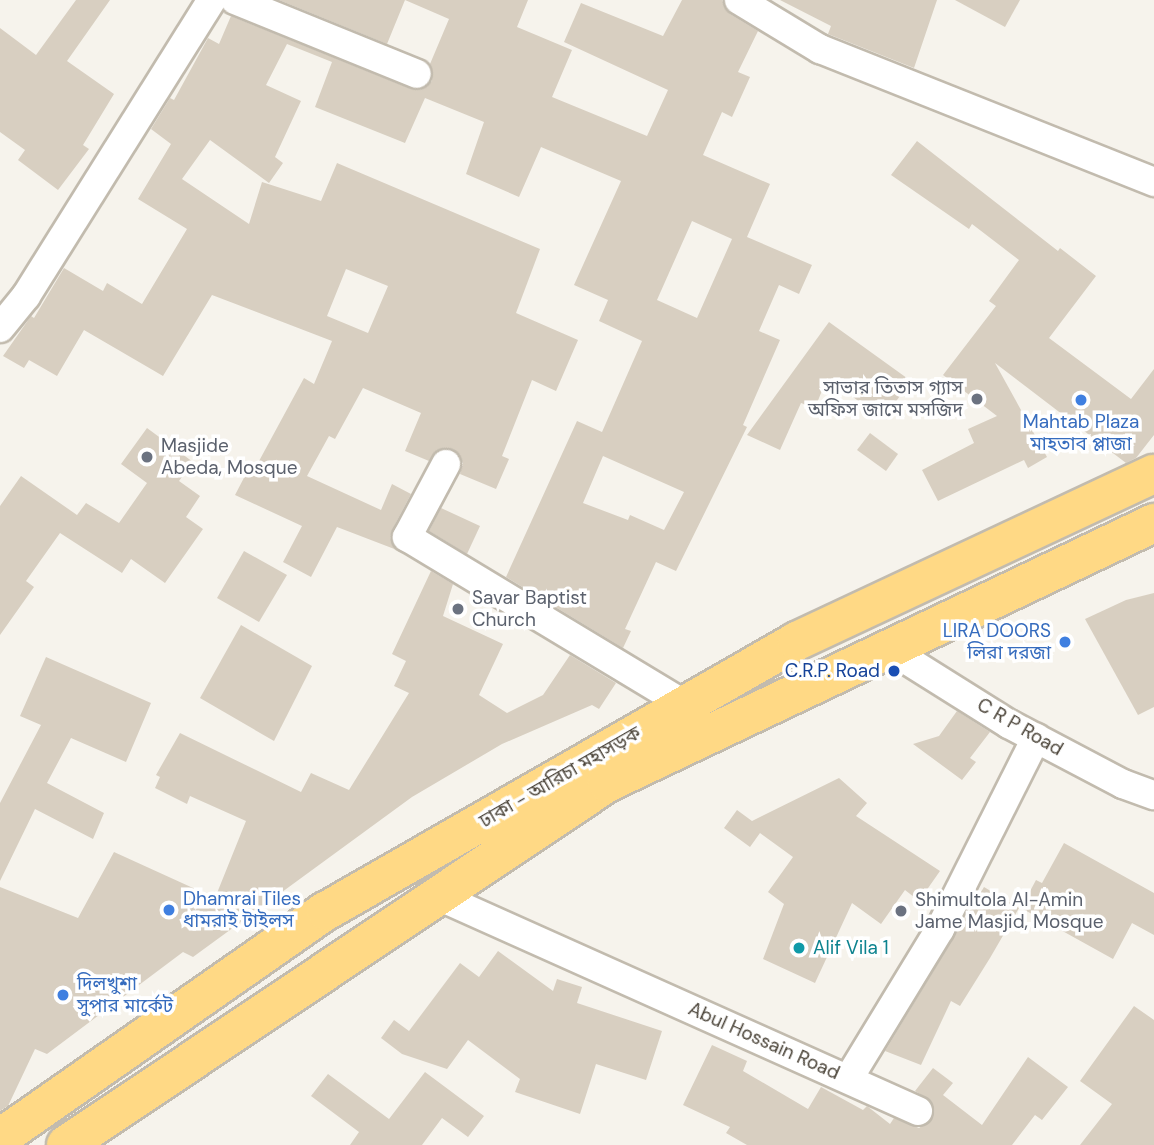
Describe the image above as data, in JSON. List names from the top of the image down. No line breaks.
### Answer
{"streets":{"highway":["ঢাকা - আরিচা মহাসড়ক"],"street":["C R P Road","Abul Hossain Road"]},"crossings":[["C R P Road","ঢাকা - আরিচা মহাসড়ক"],["C R P Road","Abul Hossain Road"],["ঢাকা - আরিচা মহাসড়ক","Abul Hossain Road"]],"places":["সাভার তিতাস গ্যাস অফিস জামে মসজিদ","Mahtab Plaza মাহতাব প্লাজা","Masjide Abeda, Mosque","Savar Baptist Church","LIRA DOORS লিরা দরজা","C.R.P. Road","Dhamrai Tiles ধামরাই টাইলস","Shimultola Al-Amin Jame Masjid, Mosque","Alif Vila 1","দিলখুশা সুপার মার্কেট"]}
